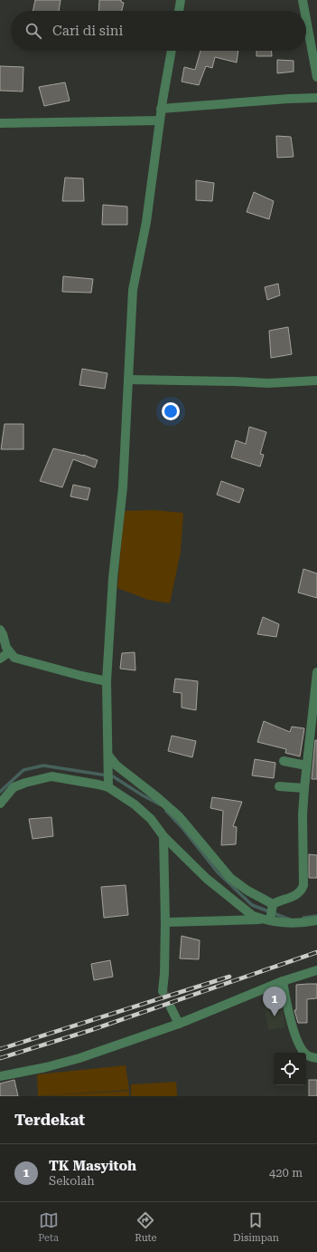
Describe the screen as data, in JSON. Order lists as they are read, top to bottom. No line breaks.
{"page":{"search":"Cari di sini","pins":"1","heading":"Terdekat","list":[{"mark":"1","name":"TK Masyitoh","note":"Sekolah","value":"420 m"}],"nav":["Peta","Rute","Disimpan"]}}
